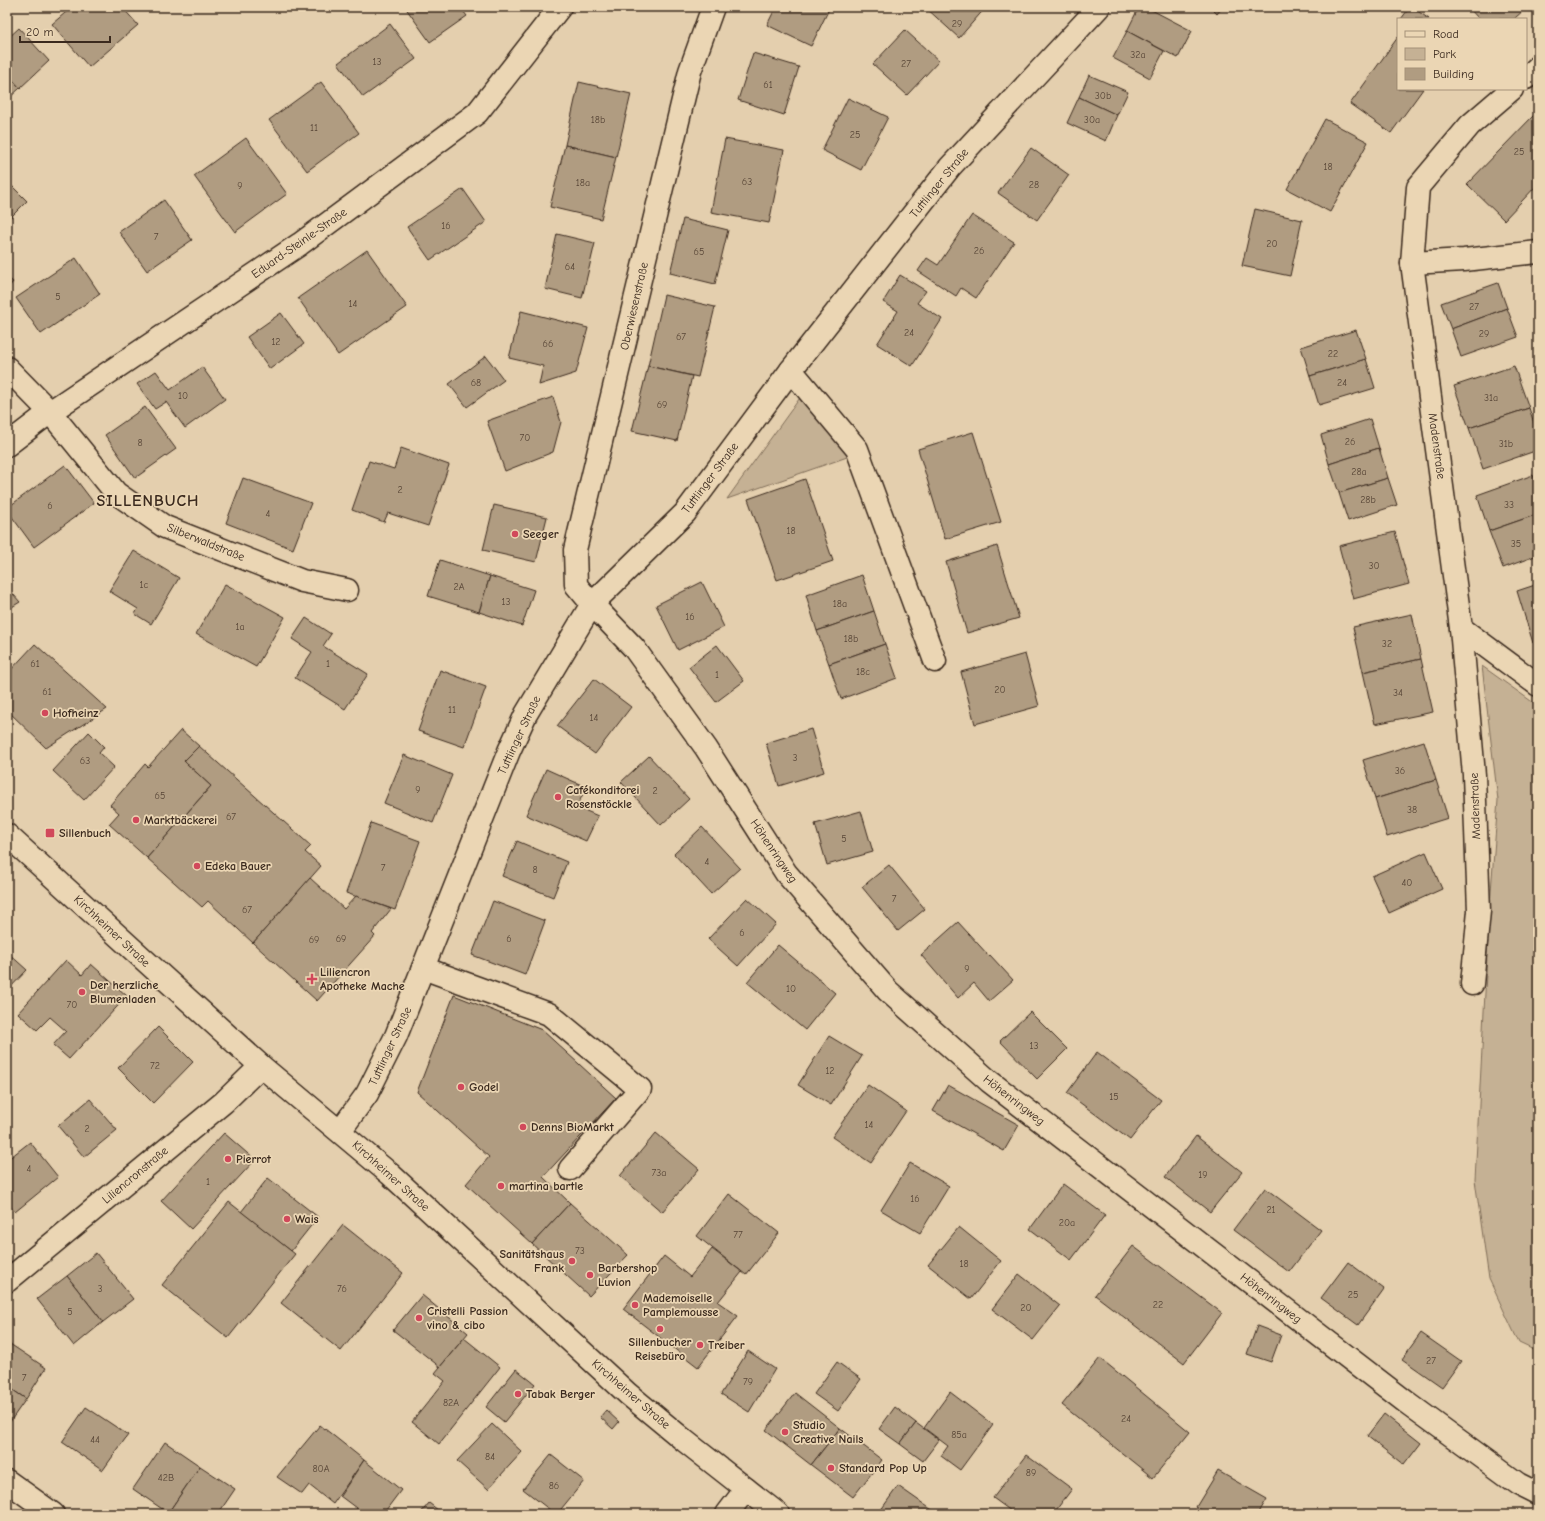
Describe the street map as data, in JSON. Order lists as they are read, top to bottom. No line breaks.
{"streets":{"street":["Tuttlinger Straße","Eduard-Steinle-Straße","Oberwiesenstraße","Madenstraße","Silberwaldstraße","Höhenringweg","Kirchheimer Straße","Liliencronstraße"]},"crossings":[["Tuttlinger Straße","Oberwiesenstraße"],["Tuttlinger Straße","Höhenringweg"],["Tuttlinger Straße","Kirchheimer Straße"],["Eduard-Steinle-Straße","Silberwaldstraße"],["Oberwiesenstraße","Höhenringweg"],["Kirchheimer Straße","Liliencronstraße"]],"districts":["SILLENBUCH"],"places":{"other":["Seeger","Hofheinz","Cafékonditorei Rosenstöckle","Marktbäckerei","Edeka Bauer","Der herzliche Blumenladen","Godel","Denns BioMarkt","Pierrot","martina bartle","Wais","Sanitätshaus Frank","Barbershop Luvion","Mademoiselle Pamplemousse","Cristelli Passion vino & cibo","Sillenbucher Reisebüro","Treiber","Tabak Berger","Studio Creative Nails","Standard Pop Up"],"transit":["Sillenbuch"],"health":["Liliencron Apotheke Mache"]},"house_numbers":["29","32a","13","27","61","30b","18b","30a","11","25","25","18","63","18a","28","9","16","7","20","26","65","64","5","14","27","24","29","67","12","66","22","68","24","10","31a","69","70","26","8","31b","28a","2","28b","33","6","4","18","35","30","1c","2A","13","18a","16","1a","18b","32","61","1","18c","1","20","61","34","11","14","3","63","36","9","2","65","38","67","5","4","7","8","40","7","67","6","69","6","69","9","10","70","13","72","12","15","14","2","4","73a","19","1","16","21","20a","77","73","18","3","76","25","22","20","5","27","7","79","82A","24","85a","44","84","80A","89","42B","86"],"legend":["Road","Park","Building"],"scale_bar":"20 m"}
